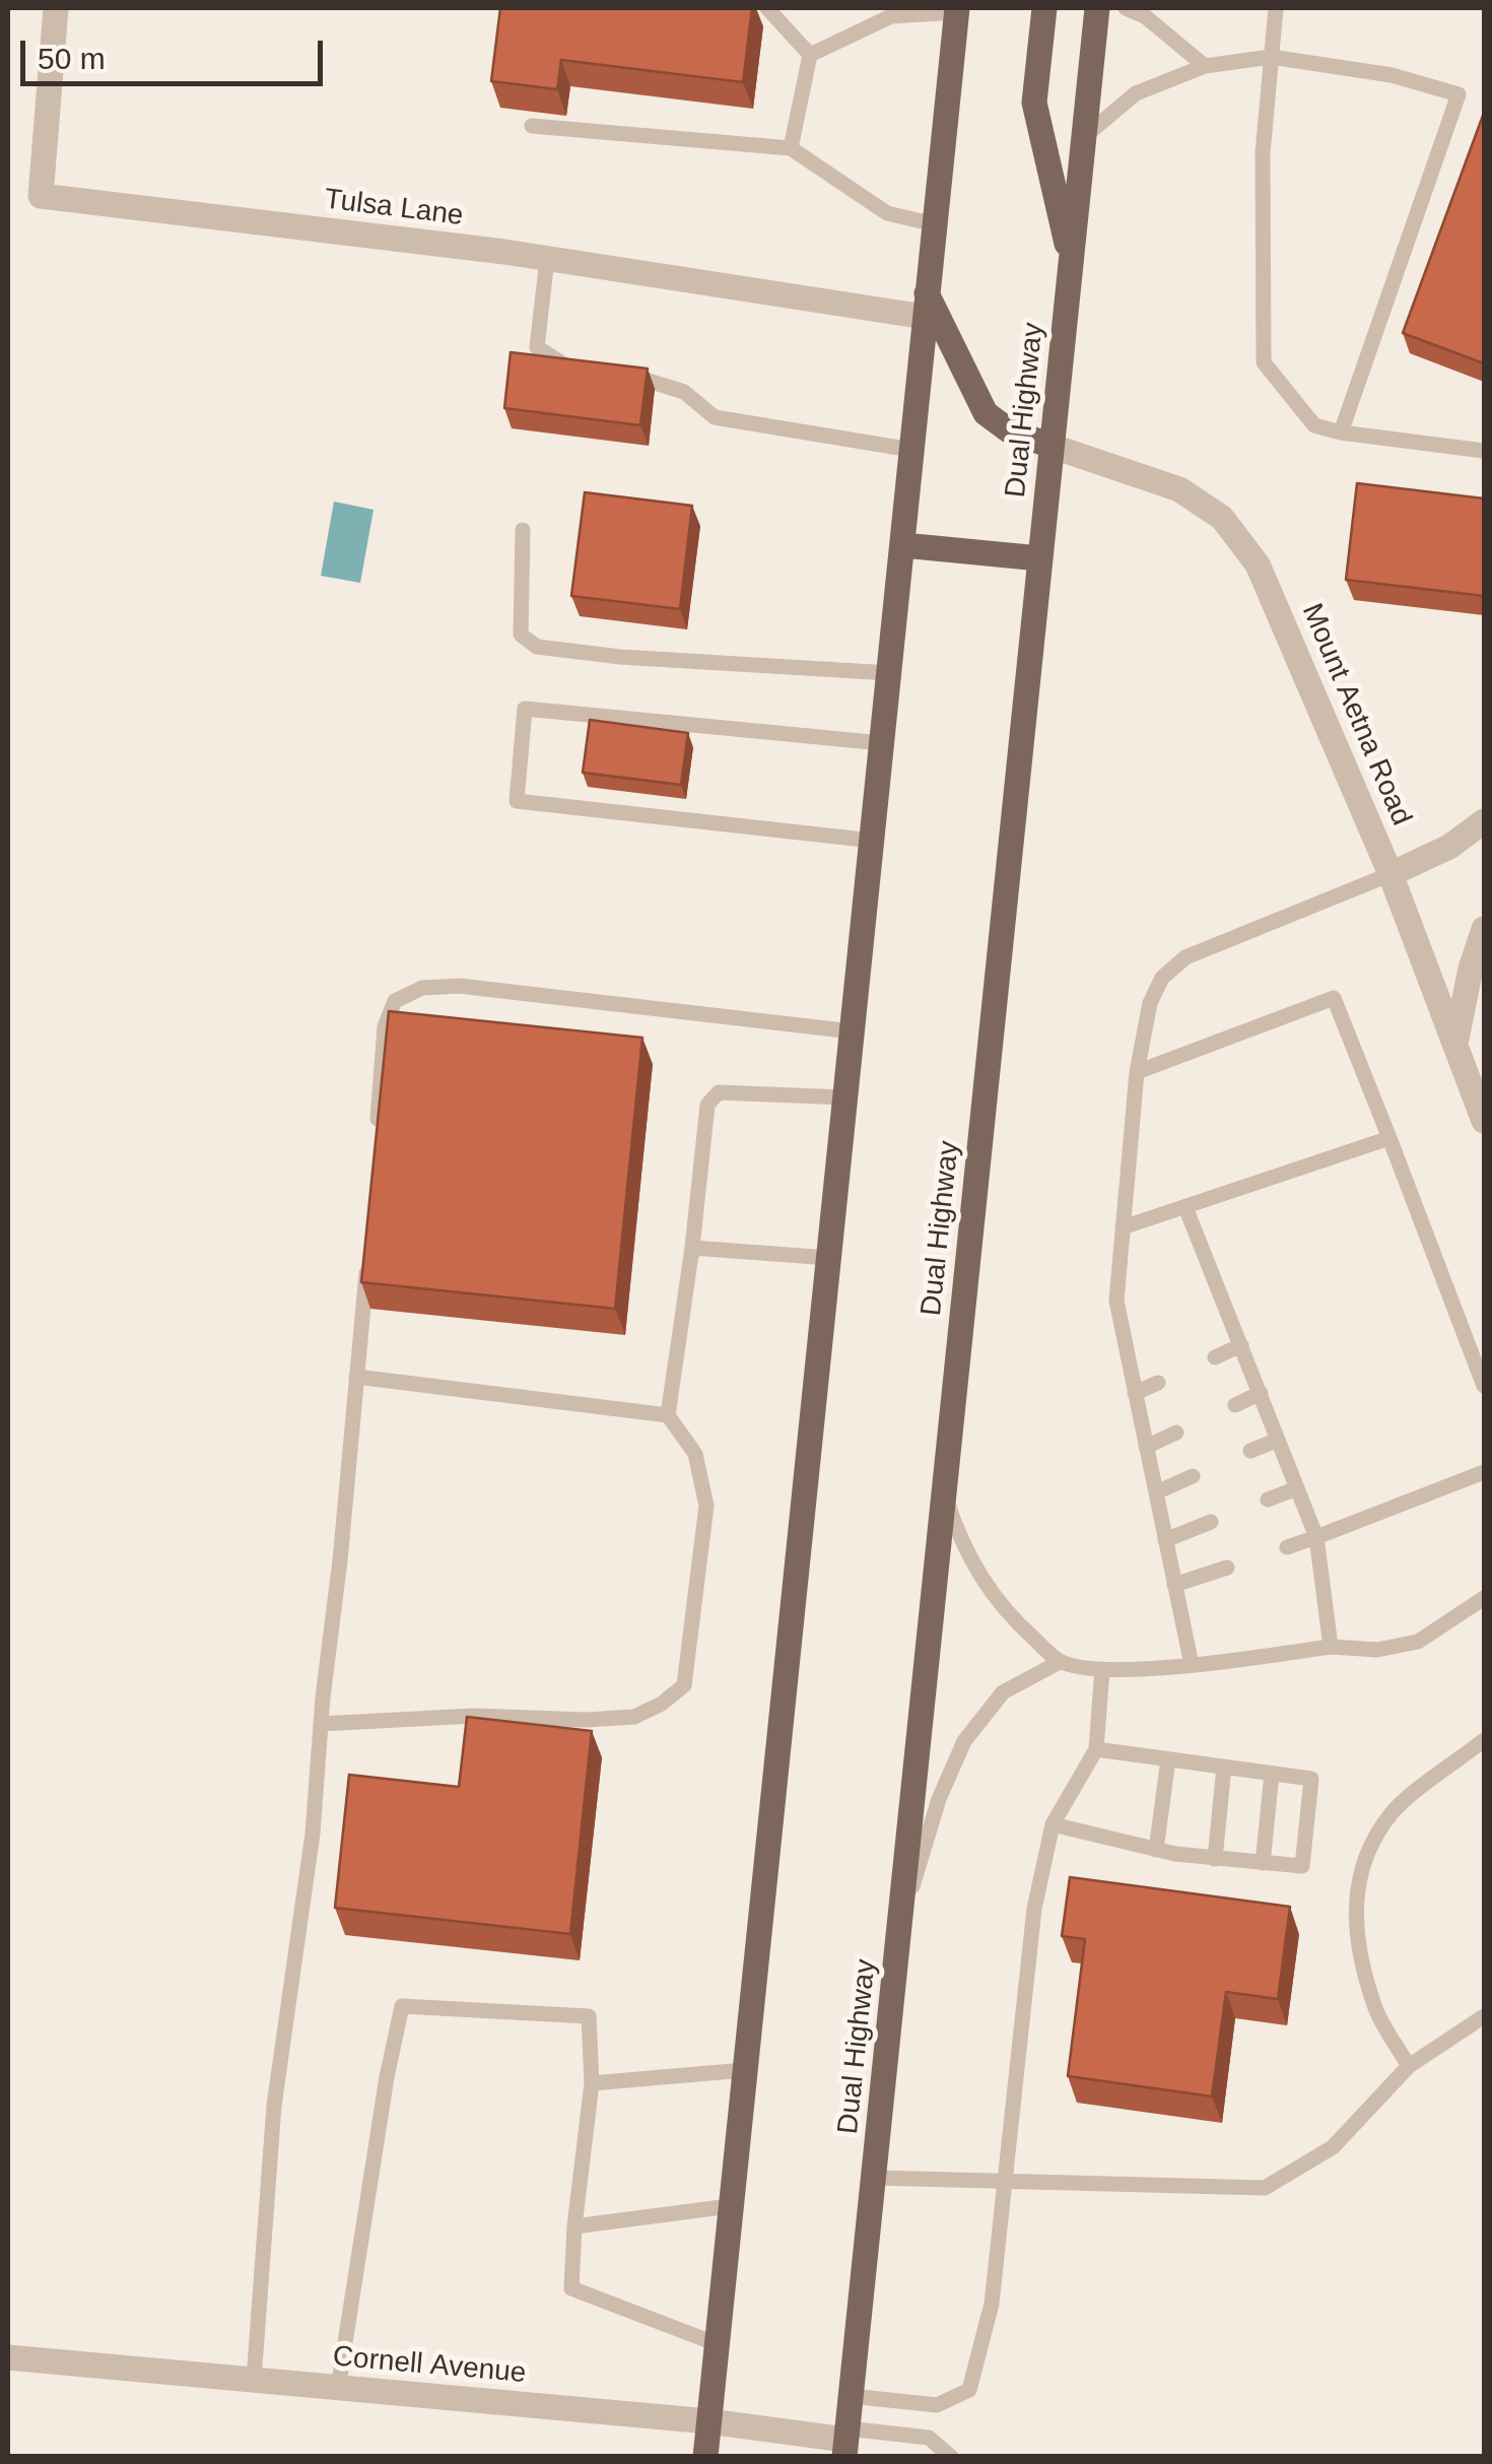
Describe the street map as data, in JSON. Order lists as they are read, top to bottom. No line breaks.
{"streets":{"main road":["Dual Highway"],"street":["Tulsa Lane","Mount Aetna Road","Cornell Avenue"]},"crossings":[["Dual Highway","Mount Aetna Road"],["Dual Highway","Cornell Avenue"]],"scale_bar":"50 m"}
